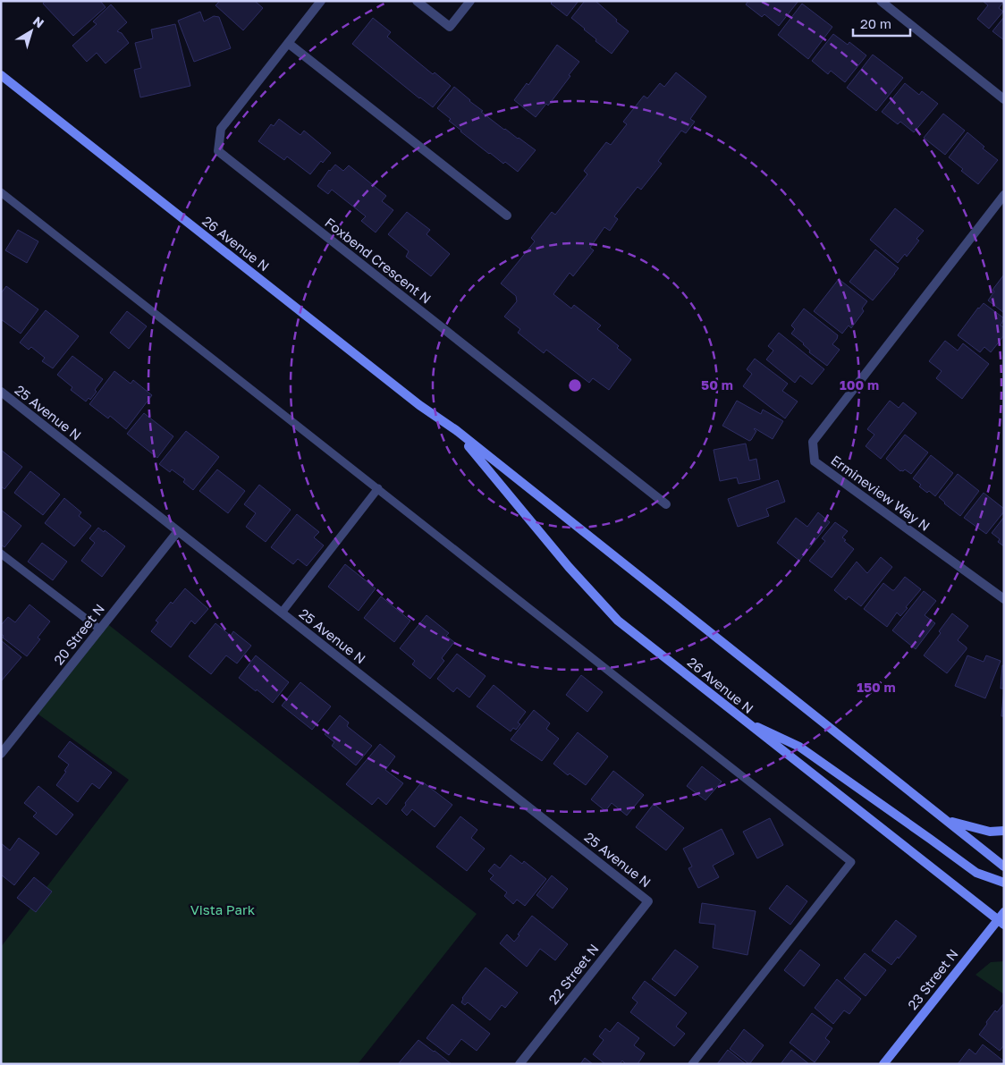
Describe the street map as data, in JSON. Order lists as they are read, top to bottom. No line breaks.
{"streets":{"main road":["26 Avenue N","23 Street N"],"street":["Foxbend Crescent N","25 Avenue N","Ermineview Way N","20 Street N","22 Street N"]},"crossings":[["26 Avenue N","23 Street N"],["25 Avenue N","20 Street N"],["25 Avenue N","22 Street N"]],"parks":["Vista Park"],"scale_bar":"20 m","north":"top right","rings":["50 m","100 m","150 m"]}
